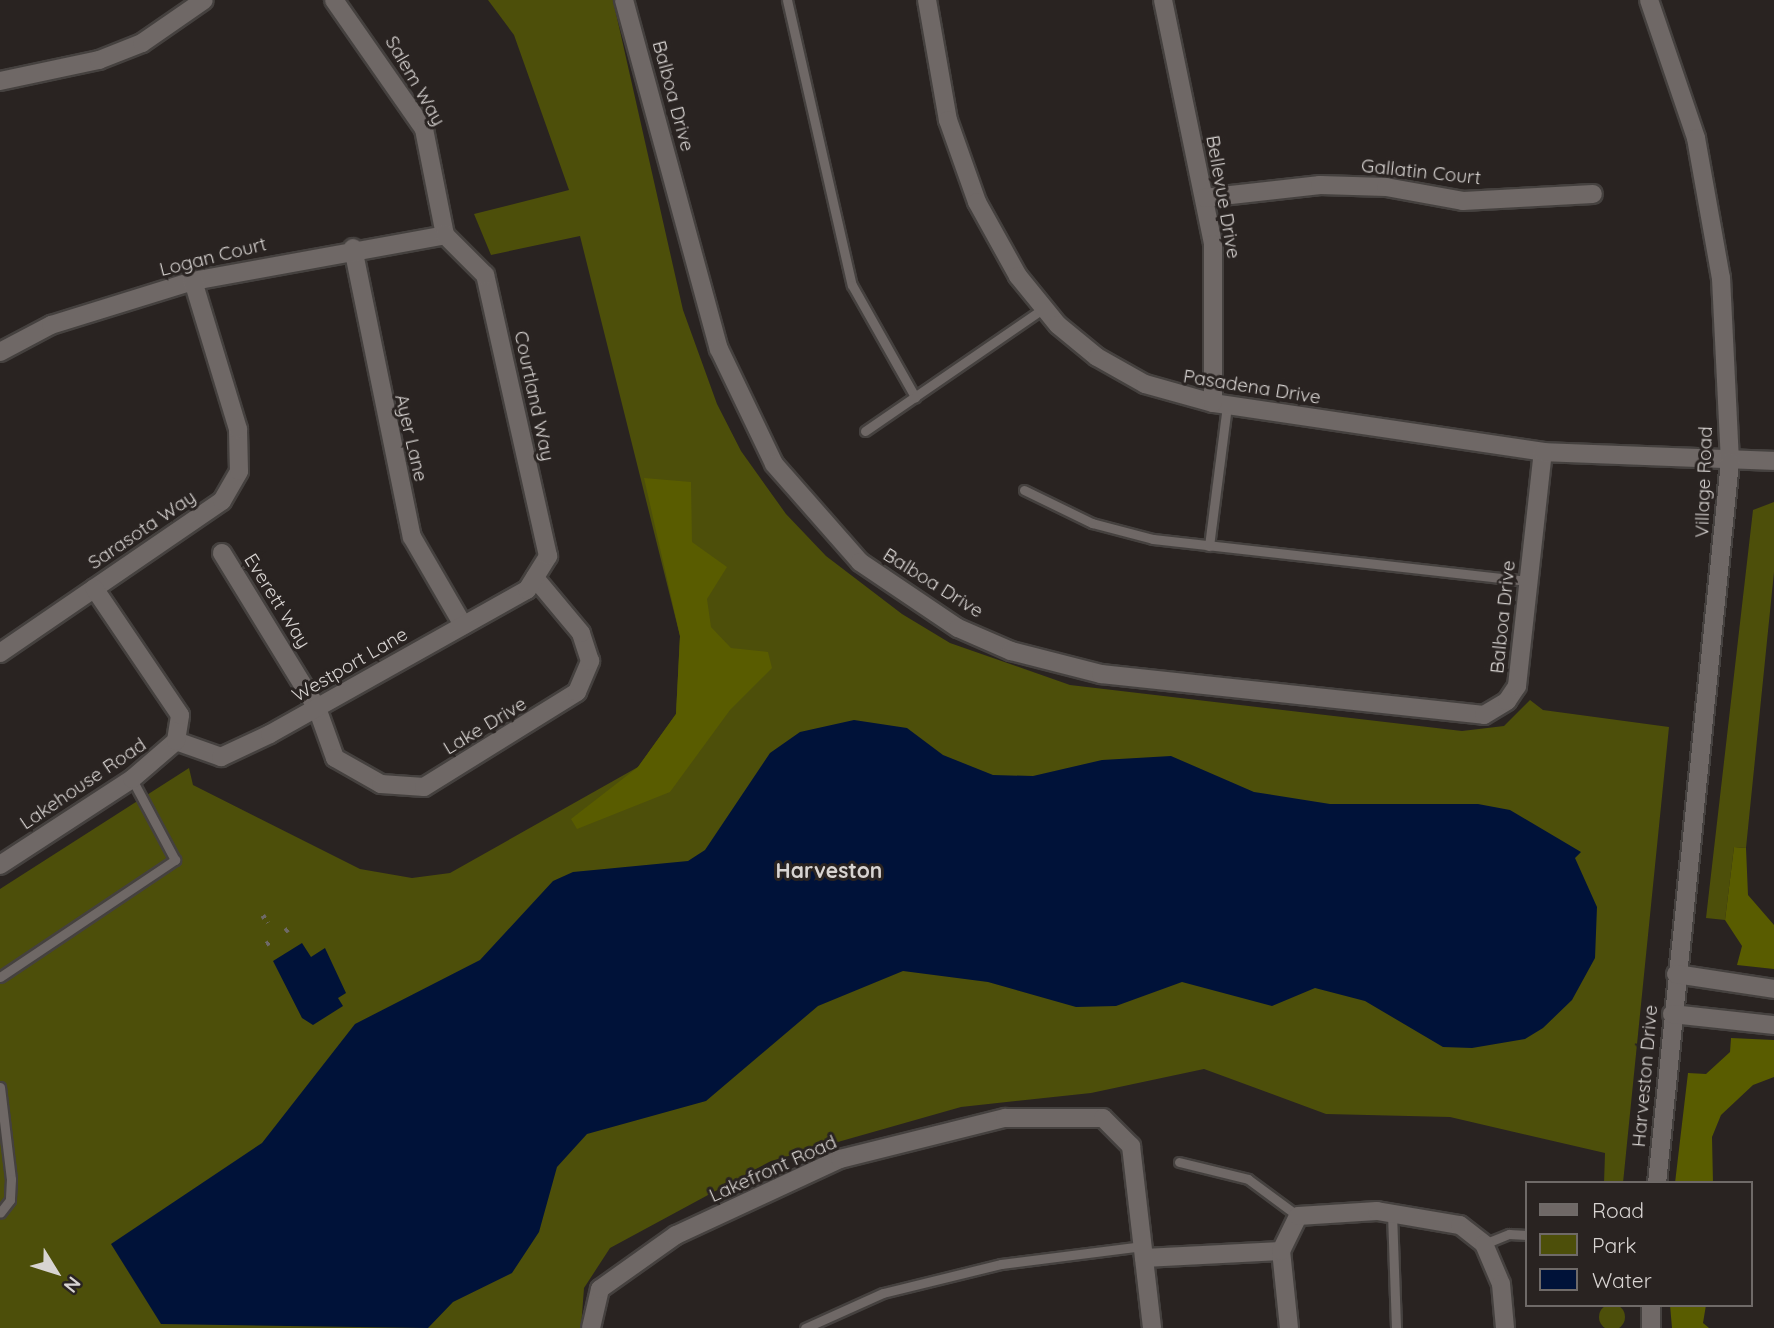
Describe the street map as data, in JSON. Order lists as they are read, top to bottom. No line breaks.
{"streets":{"street":["Salem Way","Balboa Drive","Gallatin Court","Bellevue Drive","Logan Court","Pasadena Drive","Courtland Way","Ayer Lane","Village Road","Sarasota Way","Everett Way","Westport Lane","Lake Drive","Lakehouse Road","Harveston Drive","Lakefront Road"]},"crossings":[["Salem Way","Logan Court"],["Salem Way","Courtland Way"],["Balboa Drive","Pasadena Drive"],["Gallatin Court","Bellevue Drive"],["Bellevue Drive","Pasadena Drive"],["Logan Court","Courtland Way"],["Logan Court","Ayer Lane"],["Logan Court","Sarasota Way"],["Pasadena Drive","Village Road"],["Courtland Way","Westport Lane"],["Courtland Way","Lake Drive"],["Ayer Lane","Westport Lane"],["Village Road","Harveston Drive"],["Sarasota Way","Lakehouse Road"],["Everett Way","Westport Lane"],["Everett Way","Lake Drive"],["Westport Lane","Lake Drive"],["Westport Lane","Lakehouse Road"]],"districts":["Harveston"],"legend":["Road","Park","Water"],"north":"bottom right"}
